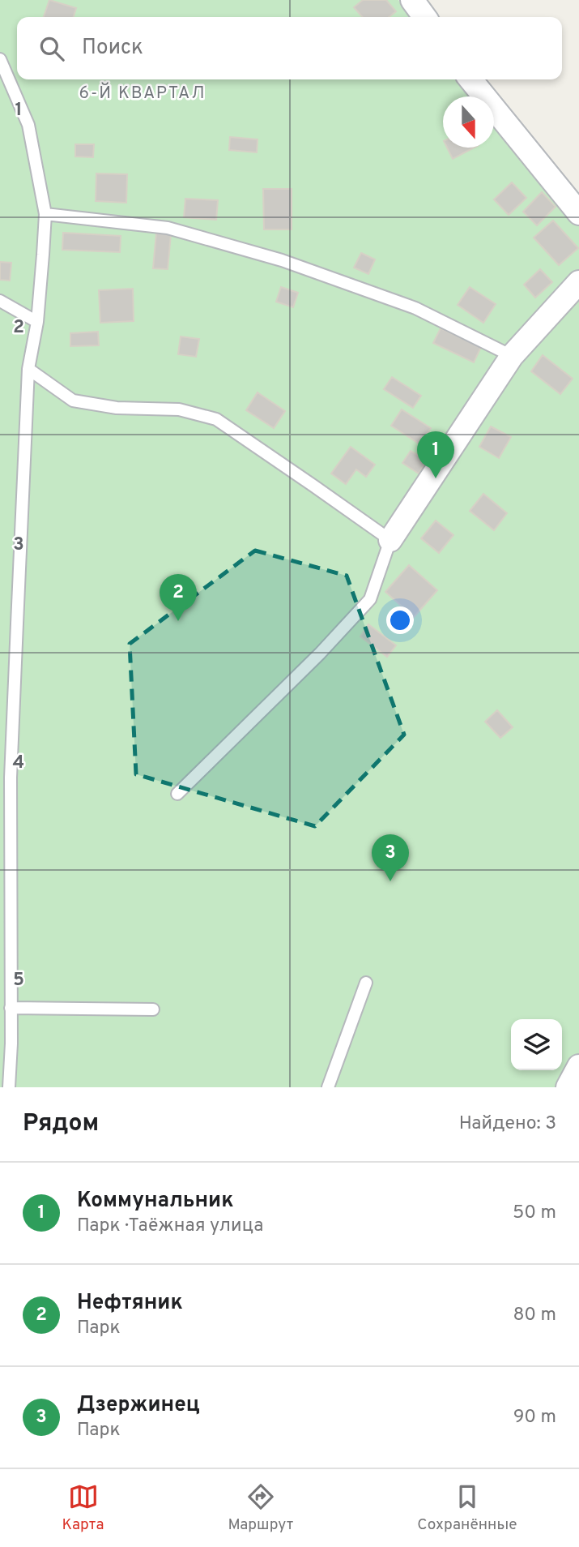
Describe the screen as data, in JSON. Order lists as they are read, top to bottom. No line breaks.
{"districts":["6-Й КВАРТАЛ"],"north":"bottom","page":{"search":"Поиск","pins":["1","2","3"],"heading":["Рядом","Найдено: 3"],"list":[{"mark":"1","name":"Коммунальник","note":"Парк · Таёжная улица","value":"50 m"},{"mark":"2","name":"Нефтяник","note":"Парк","value":"80 m"},{"mark":"3","name":"Дзержинец","note":"Парк","value":"90 m"}],"nav":["Карта","Маршрут","Сохранённые"]},"grid":{"rows":["1","2","3","4","5"]}}
